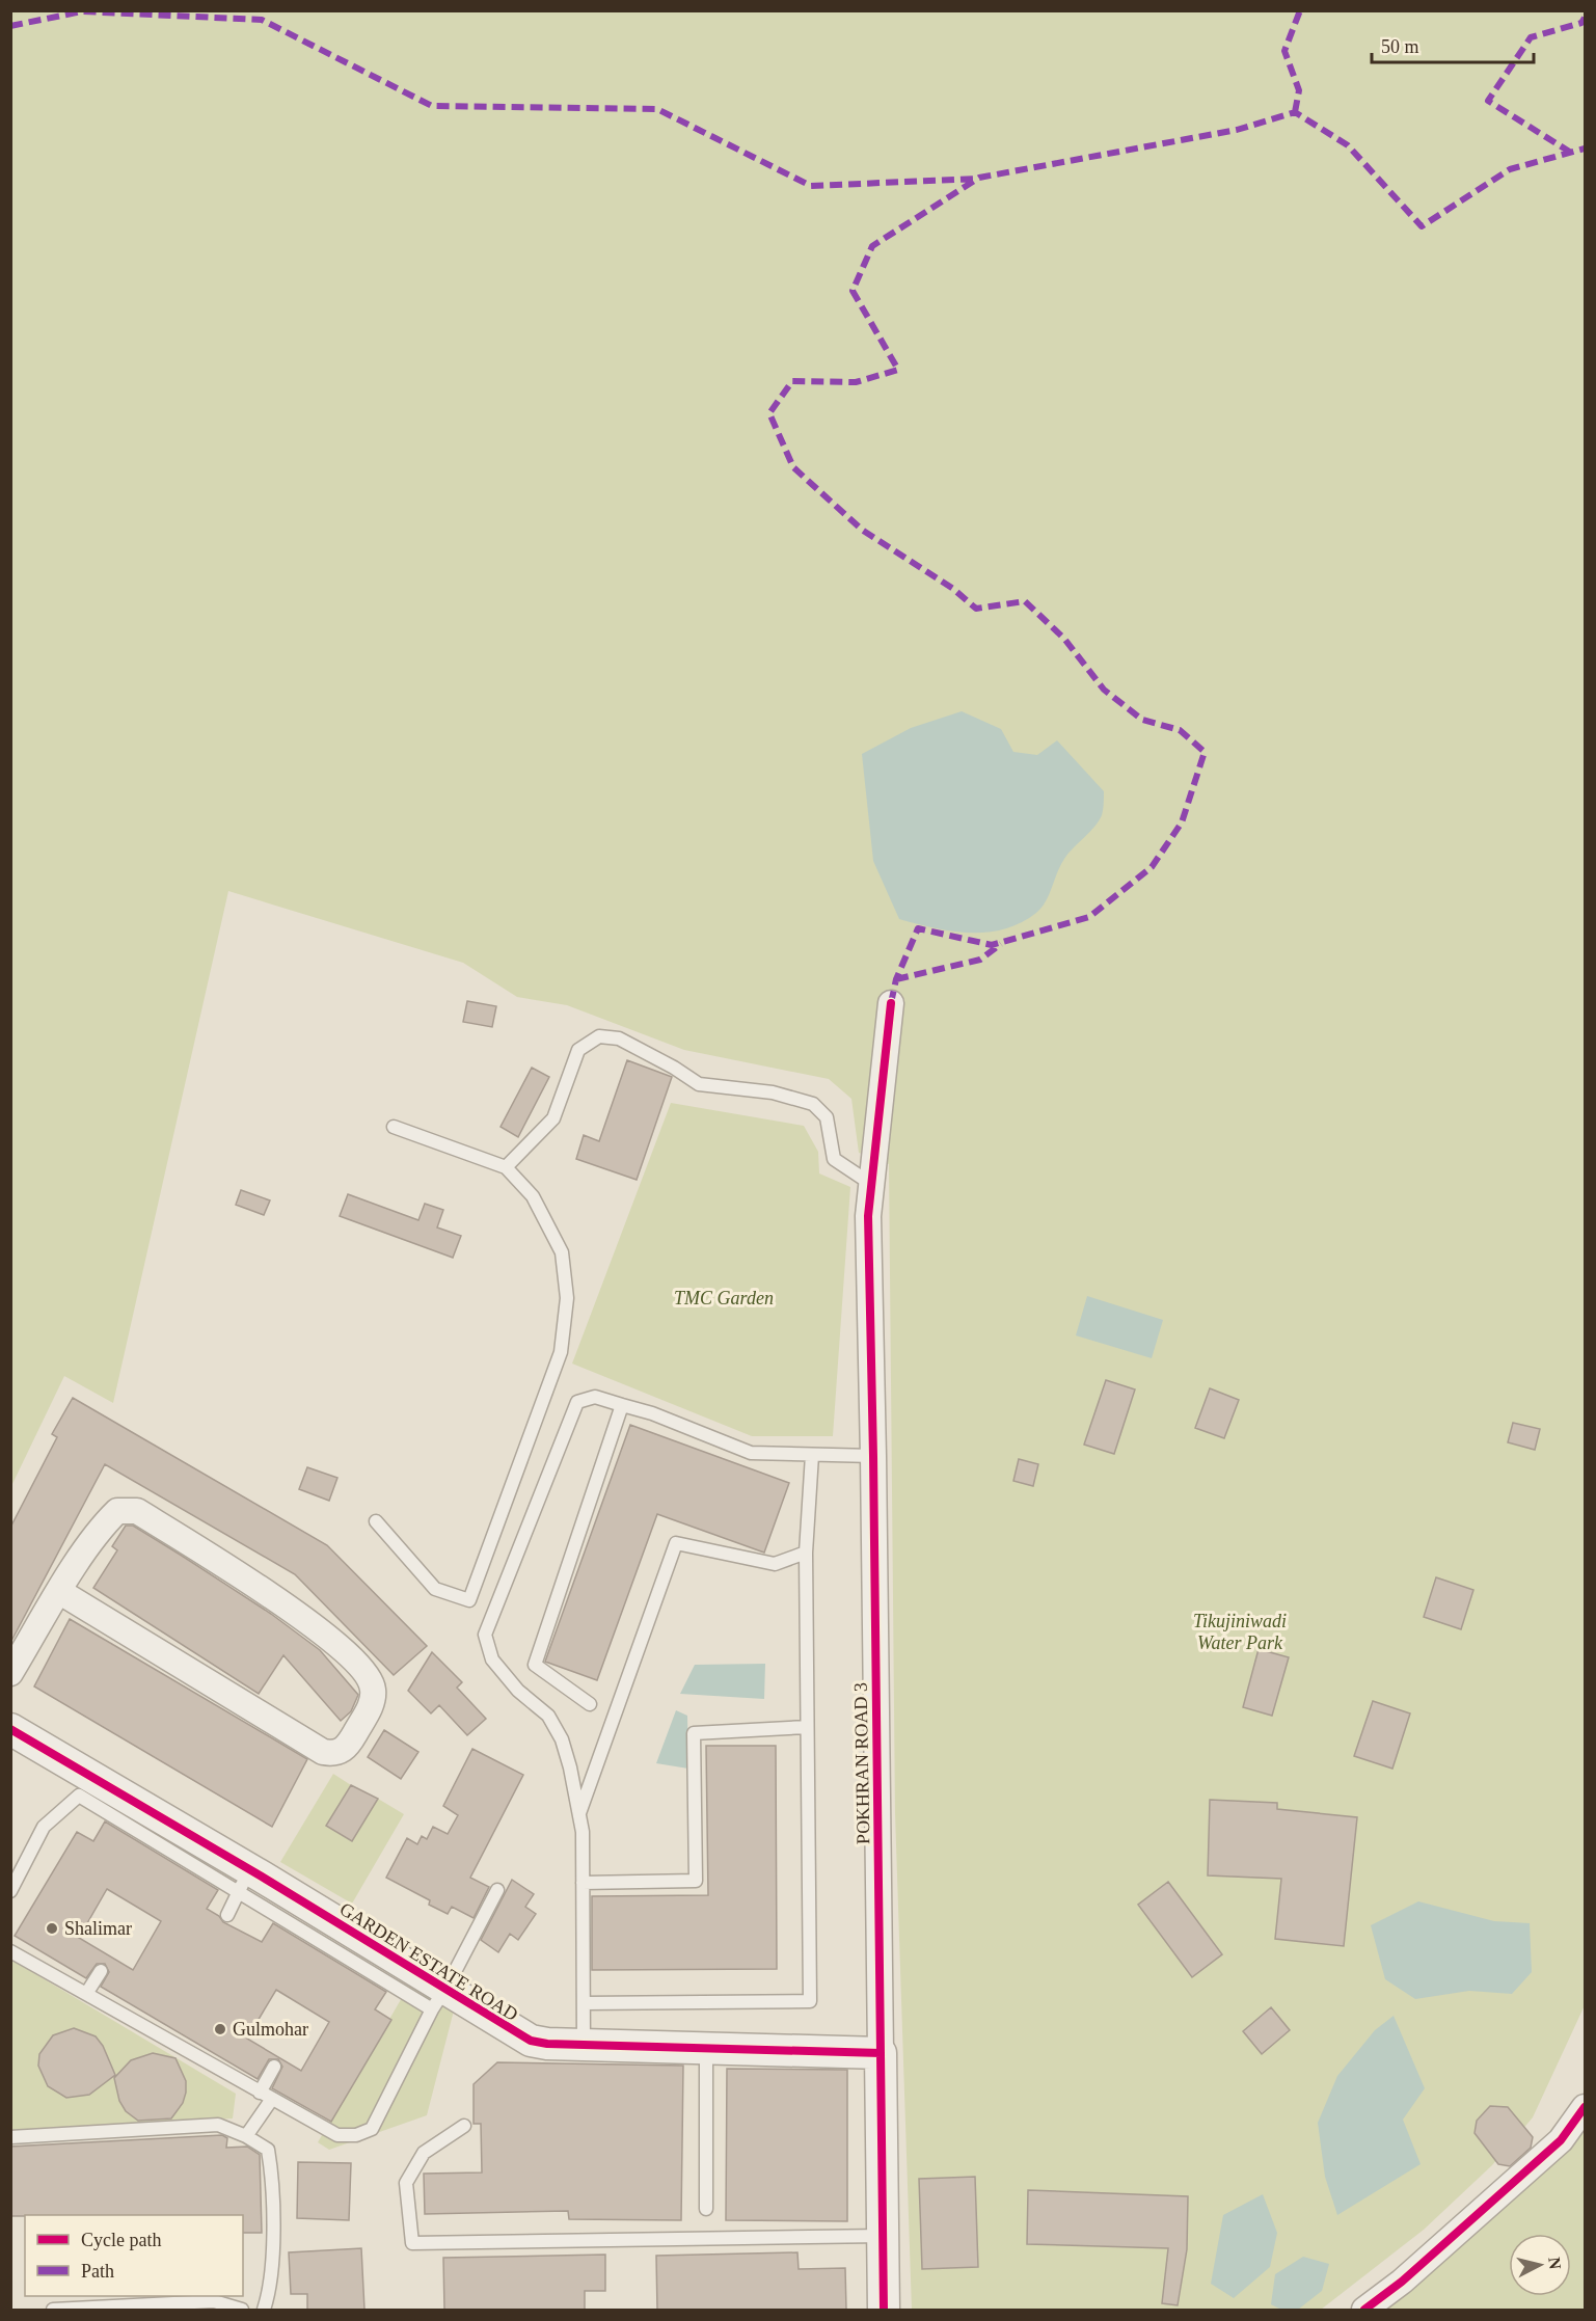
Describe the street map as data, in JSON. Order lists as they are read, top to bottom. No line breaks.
{"streets":{"street":["POKHRAN ROAD 3","GARDEN ESTATE ROAD"]},"crossings":[["POKHRAN ROAD 3","GARDEN ESTATE ROAD"]],"parks":["TMC Garden","Tikujiniwadi Water Park"],"places":["Shalimar","Gulmohar"],"legend":["Cycle path","Path"],"scale_bar":"50 m","north":"right"}
